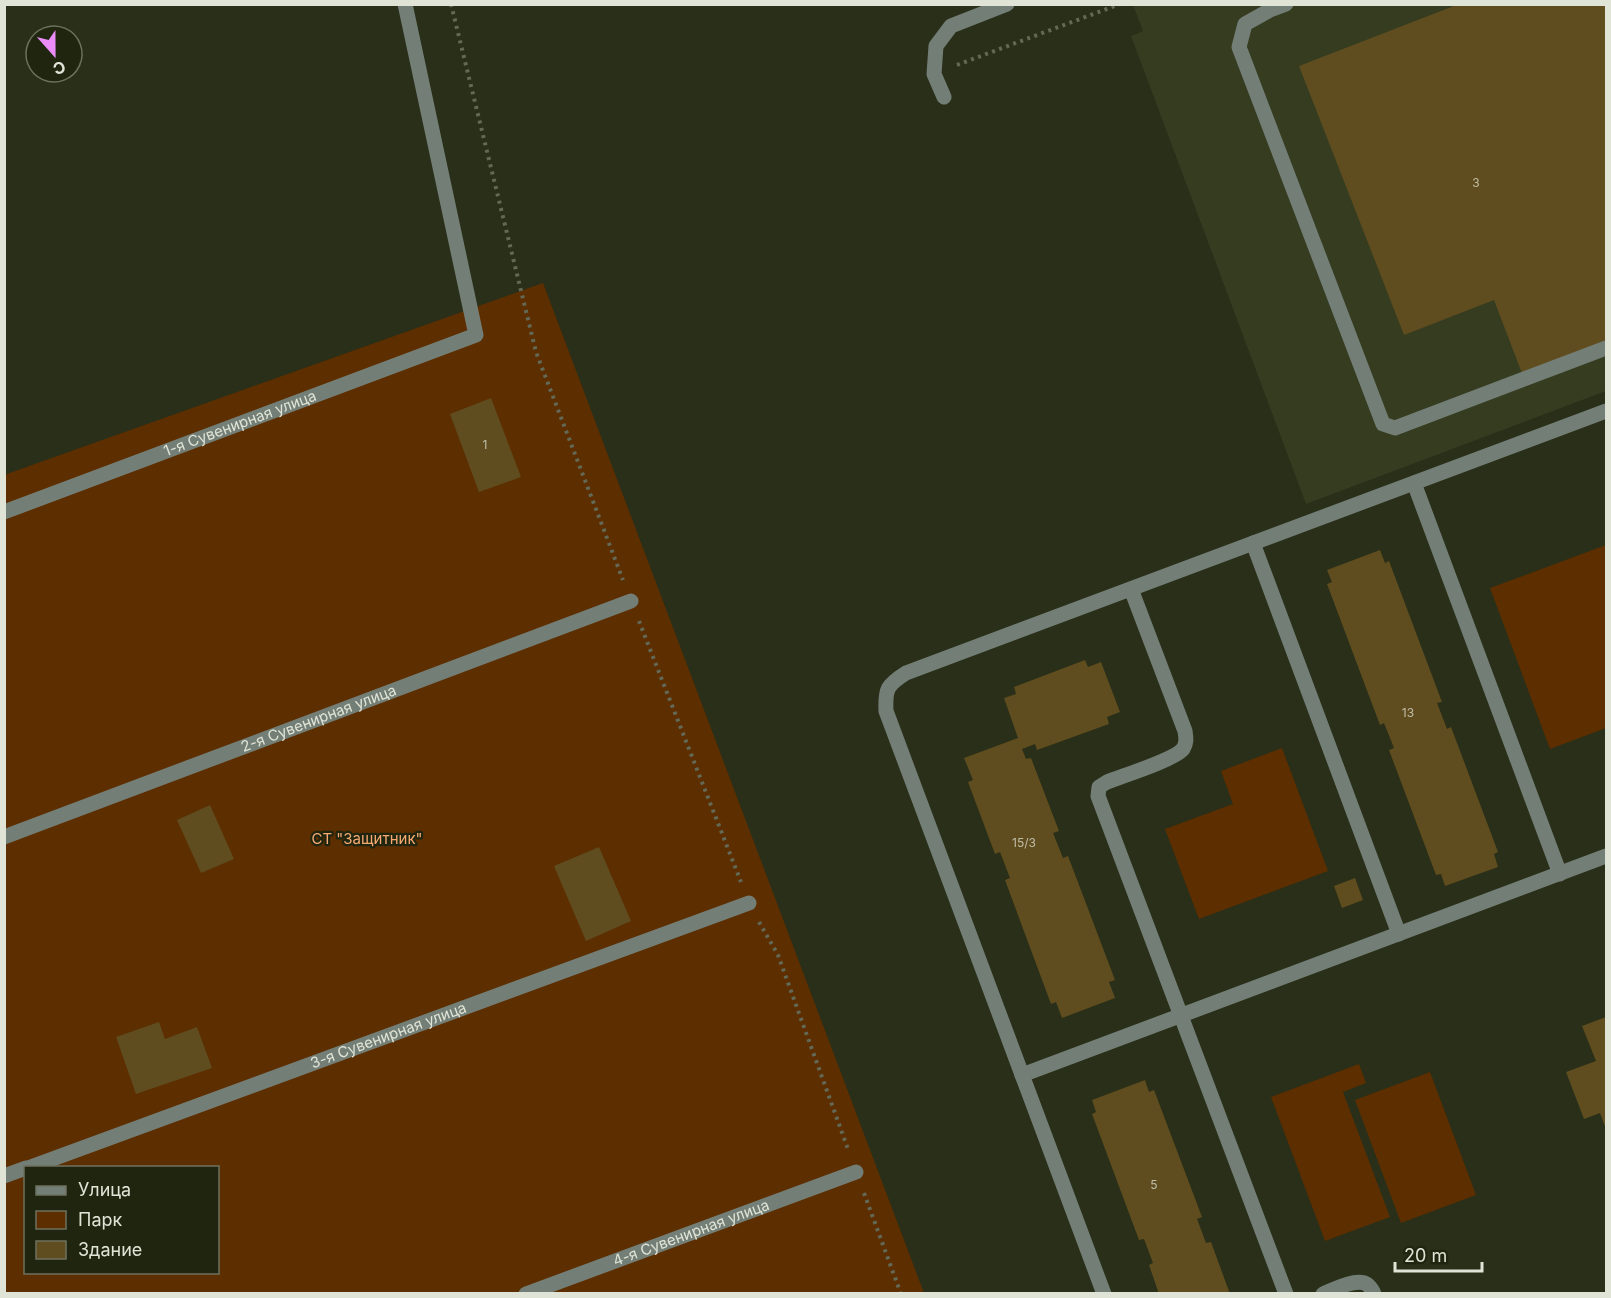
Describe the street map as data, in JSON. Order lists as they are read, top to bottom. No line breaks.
{"streets":{"lane":["1-я Сувенирная улица","2-я Сувенирная улица","3-я Сувенирная улица","4-я Сувенирная улица"]},"parks":["СТ \"Защитник\""],"house_numbers":["3","1","13","15/3","5"],"legend":["Улица","Парк","Здание"],"scale_bar":"20 m","north":"bottom"}
